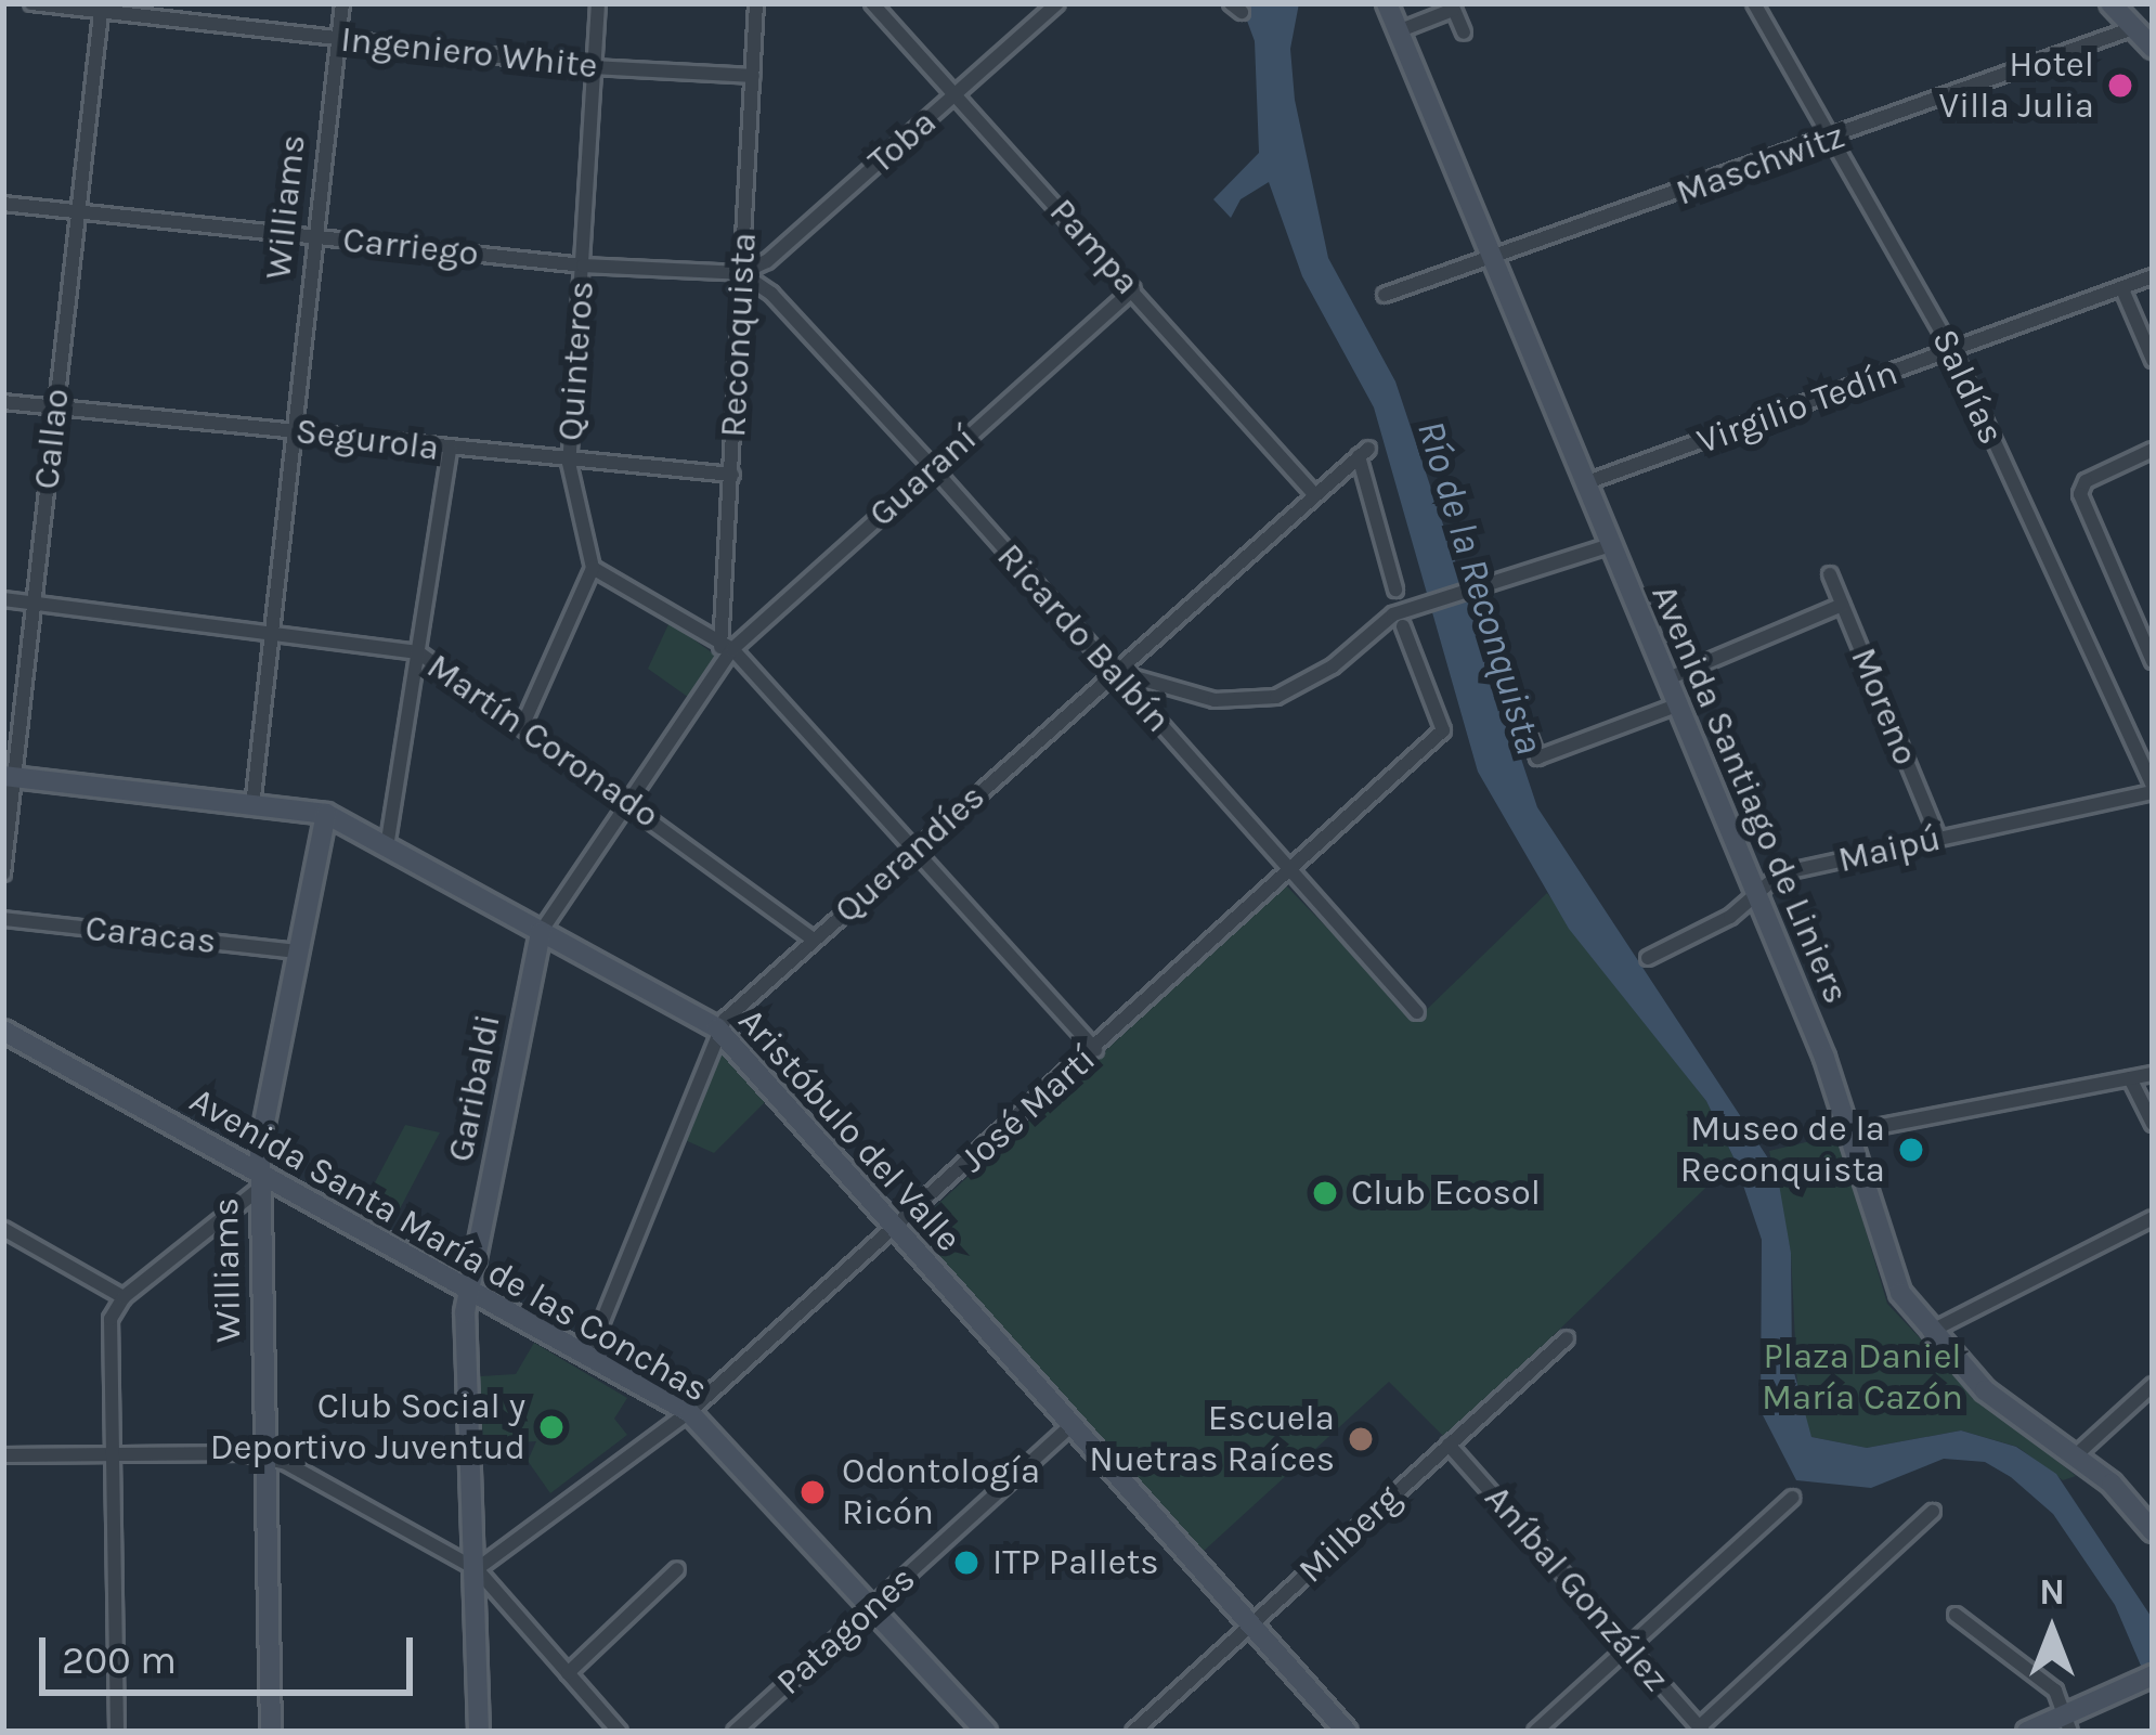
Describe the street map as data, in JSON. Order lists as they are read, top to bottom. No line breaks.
{"streets":{"street":["Ingeniero White","Toba","Maschwitz","Williams","Carriego","Pampa","Reconquista","Quinteros","Saldías","Virgilio Tedín","Callao","Segurola","Guaraní","Ricardo Balbín","Moreno","Martín Coronado","Avenida Santiago de Liniers","Maipú","Querandíes","Caracas","Garibaldi","José Martí","Aristóbulo del Valle","Avenida Santa María de las Conchas","Milberg","Aníbal González","Patagones"]},"crossings":[["Ingeniero White","Williams"],["Ingeniero White","Reconquista"],["Ingeniero White","Quinteros"],["Ingeniero White","Callao"],["Toba","Carriego"],["Toba","Pampa"],["Toba","Reconquista"],["Toba","Ricardo Balbín"],["Maschwitz","Saldías"],["Maschwitz","Avenida Santiago de Liniers"],["Williams","Carriego"],["Williams","Segurola"],["Williams","Martín Coronado"],["Williams","Caracas"],["Williams","Aristóbulo del Valle"],["Williams","Avenida Santa María de las Conchas"],["Carriego","Reconquista"],["Carriego","Quinteros"],["Carriego","Callao"],["Carriego","Ricardo Balbín"],["Pampa","Guaraní"],["Pampa","Querandíes"],["Reconquista","Segurola"],["Reconquista","Guaraní"],["Reconquista","Ricardo Balbín"],["Quinteros","Segurola"],["Saldías","Virgilio Tedín"],["Saldías","Maipú"],["Virgilio Tedín","Avenida Santiago de Liniers"],["Callao","Segurola"],["Callao","Martín Coronado"],["Callao","Aristóbulo del Valle"],["Guaraní","Ricardo Balbín"],["Guaraní","Garibaldi"],["Ricardo Balbín","Querandíes"],["Ricardo Balbín","José Martí"],["Moreno","Maipú"],["Martín Coronado","Querandíes"],["Martín Coronado","Garibaldi"],["Avenida Santiago de Liniers","Maipú"],["Querandíes","Aristóbulo del Valle"],["Querandíes","Avenida Santa María de las Conchas"],["Garibaldi","José Martí"],["Garibaldi","Aristóbulo del Valle"],["Garibaldi","Avenida Santa María de las Conchas"],["José Martí","Aristóbulo del Valle"],["José Martí","Avenida Santa María de las Conchas"],["Aristóbulo del Valle","Milberg"],["Aristóbulo del Valle","Patagones"],["Avenida Santa María de las Conchas","Patagones"],["Milberg","Aníbal González"]],"water":["Río de la Reconquista"],"parks":["Plaza Daniel María Cazón"],"places":["Hotel Villa Julia","Museo de la Reconquista","Club Ecosol","Club Social y Deportivo Juventud","Escuela Nuetras Raíces","Odontología Ricón","ITP Pallets"],"scale_bar":"200 m","north":"top"}
